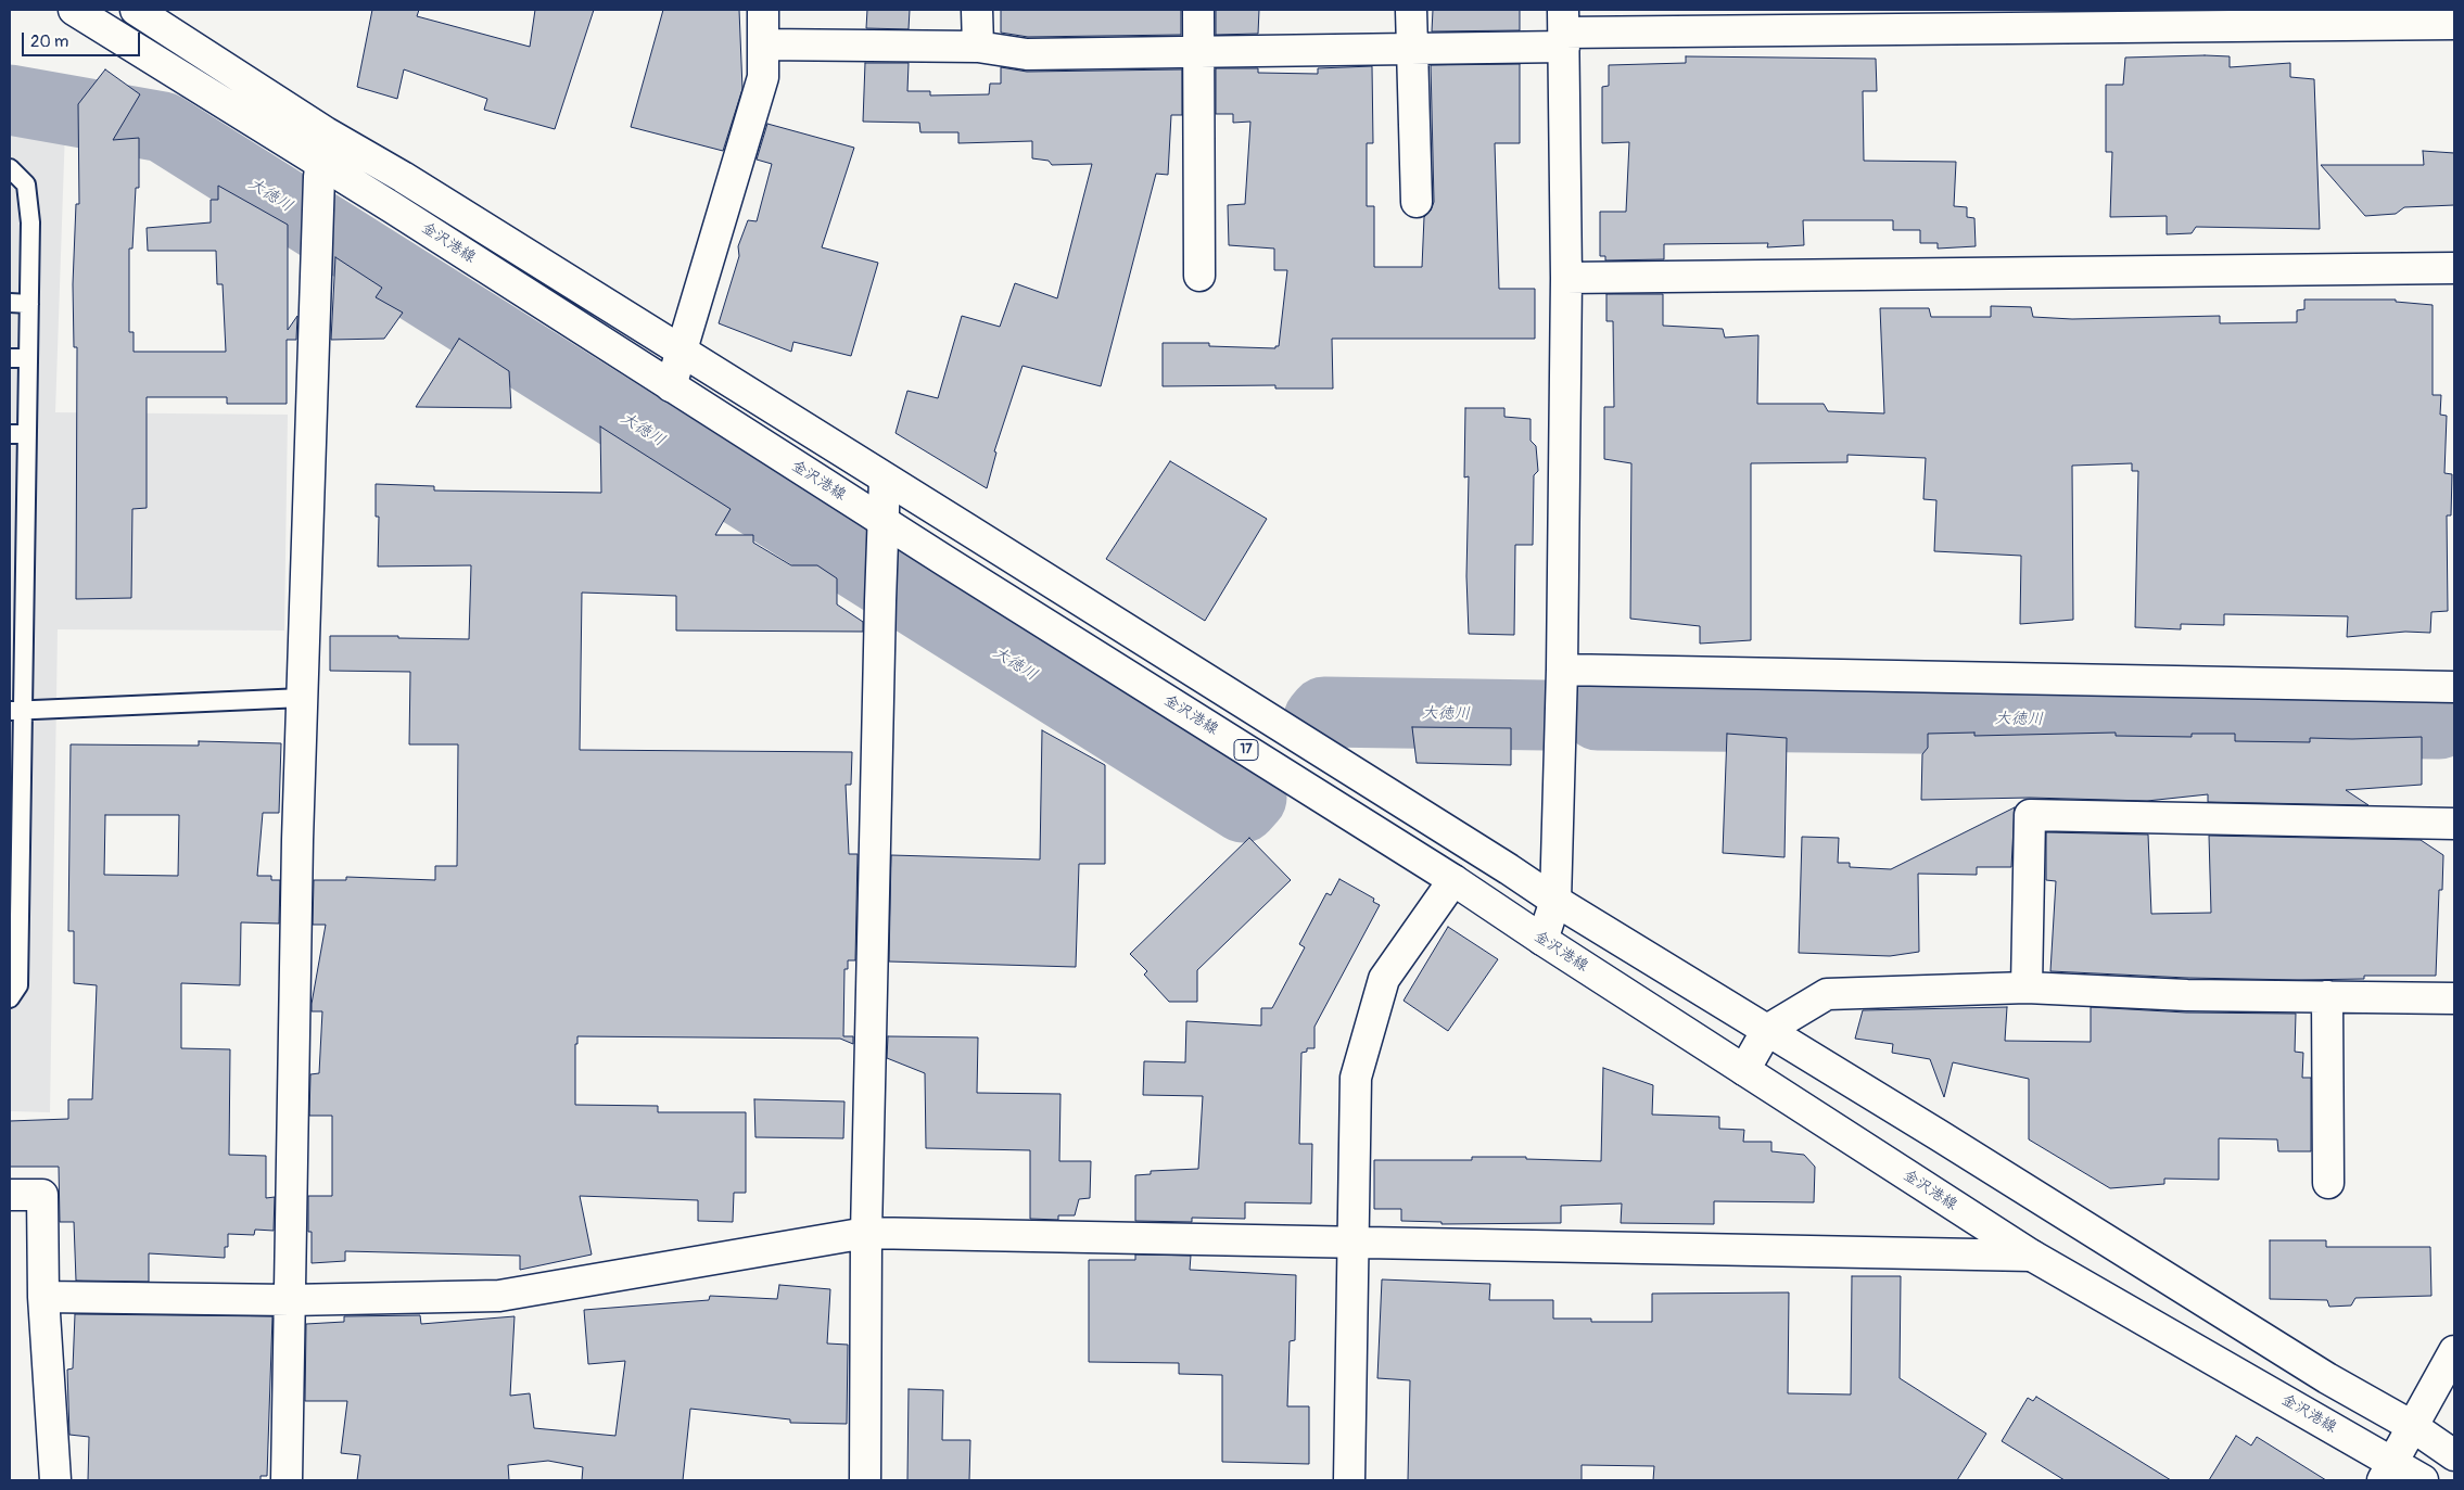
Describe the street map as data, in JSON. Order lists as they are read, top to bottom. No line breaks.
{"streets":{"street":["金沢港線","17"]},"water":["大徳川"],"scale_bar":"20 m"}
